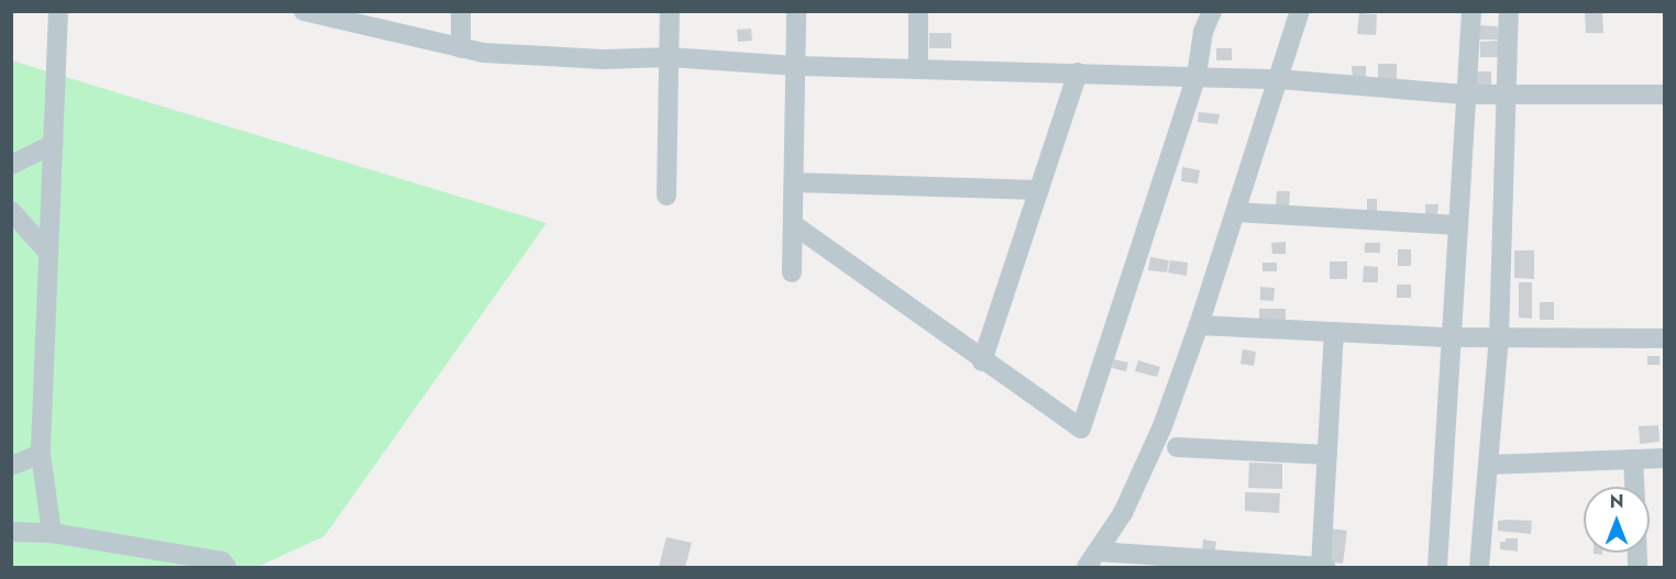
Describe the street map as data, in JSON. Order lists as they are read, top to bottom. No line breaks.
{"north":"top"}
